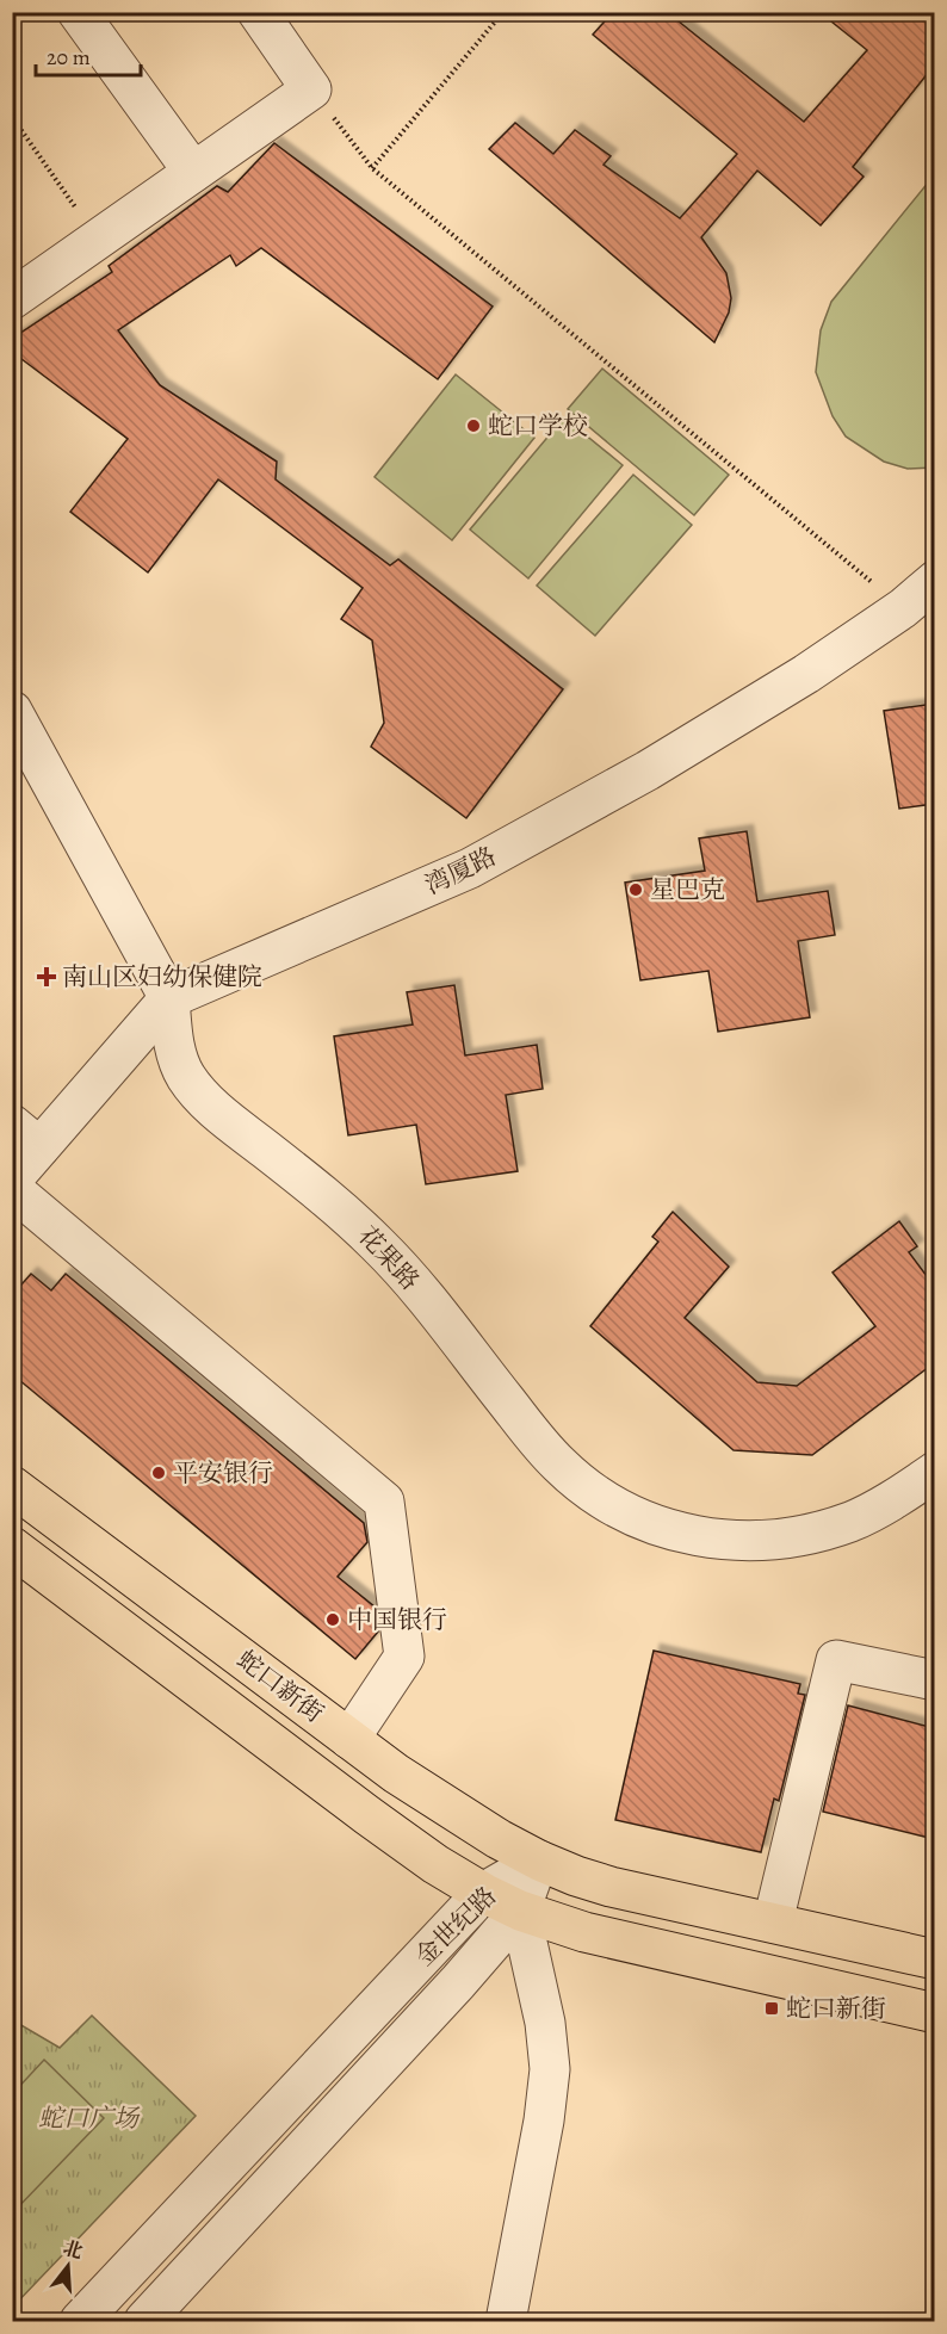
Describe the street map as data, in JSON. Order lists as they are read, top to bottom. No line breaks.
{"streets":{"main road":["蛇口新街"],"street":["湾厦路","花果路","金世纪路"]},"crossings":[["湾厦路","花果路"],["蛇口新街","金世纪路"]],"parks":["蛇口广场"],"places":{"other":["蛇口学校","星巴克","平安银行","中国银行"],"health":["南山区妇幼保健院"],"transit":["蛇口新街"]},"scale_bar":"20 m","north":"top"}
